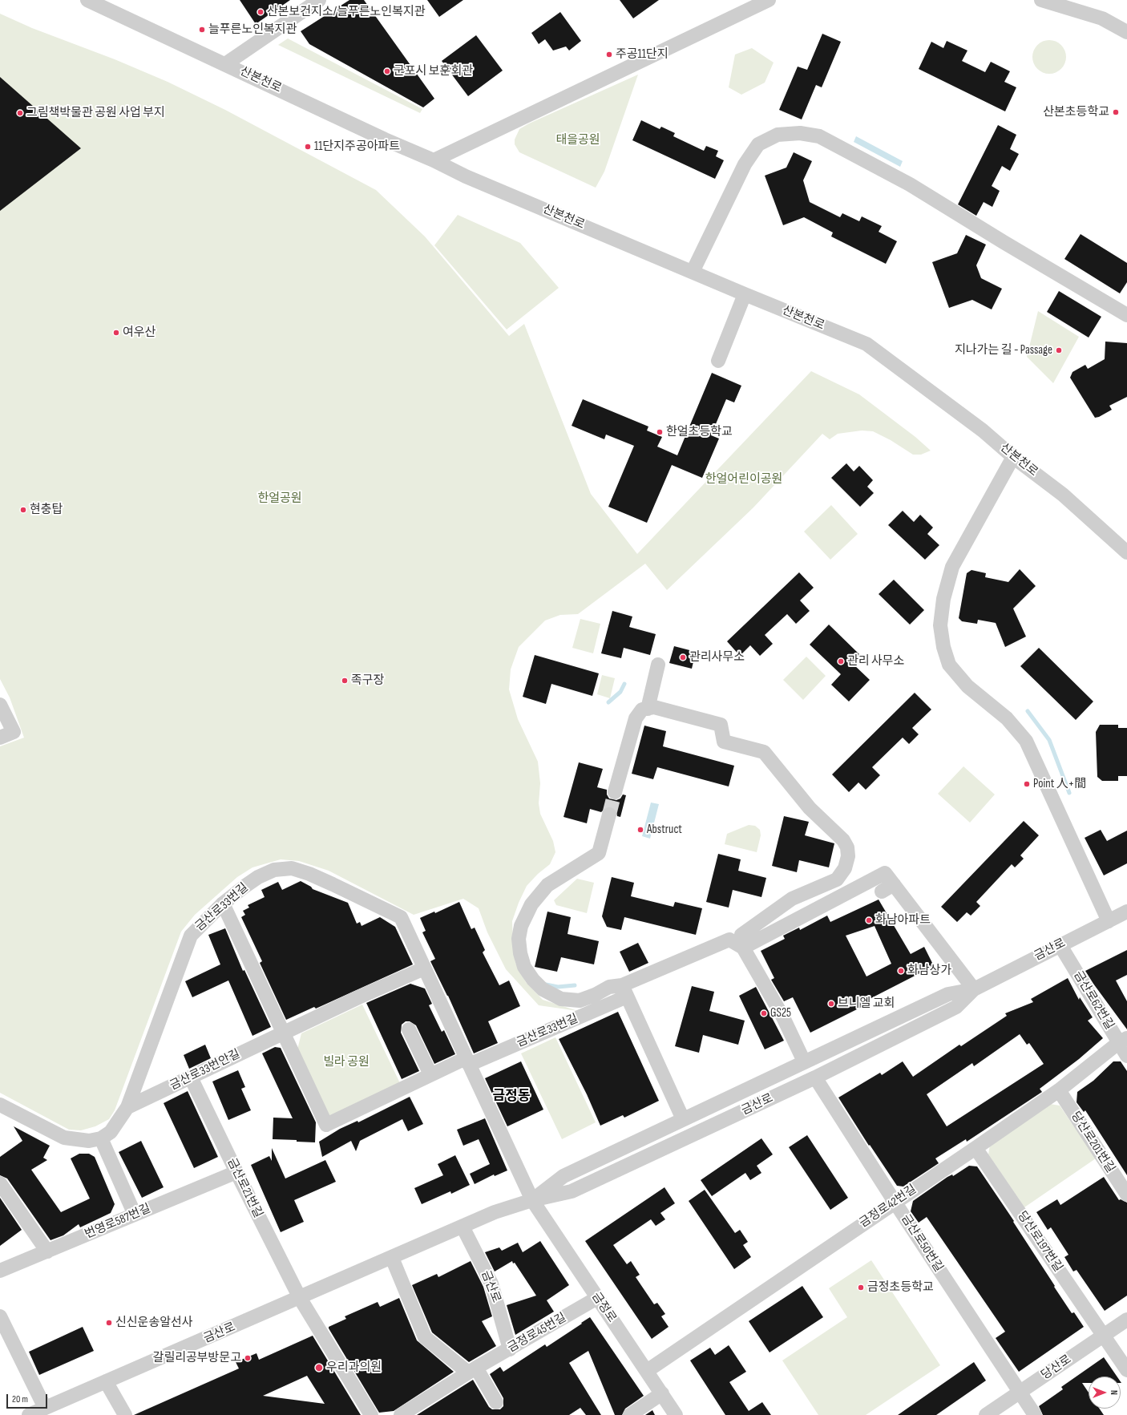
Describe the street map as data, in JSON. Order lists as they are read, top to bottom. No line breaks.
{"streets":{"street":["산본천로","금산로33번길","금산로","금산로62번길","금산로33번안길","당산로201번길","금산로21번길","금정로42번길","번영로587번길","당산로197번길","금산로50번길","금정로","금정로45번길","당산로"]},"crossings":[["금산로33번길","금산로"],["금산로33번길","금산로33번안길"],["금산로33번길","금정로"],["금산로","금산로62번길"],["금산로","금산로21번길"],["금산로","금산로50번길"],["금산로","금정로"],["금산로","금정로45번길"],["금산로62번길","금정로42번길"],["금산로33번안길","금산로21번길"],["당산로201번길","금정로42번길"],["금산로21번길","번영로587번길"],["금정로42번길","당산로197번길"],["금정로42번길","금산로50번길"],["금정로42번길","금정로"],["당산로197번길","당산로"],["금산로50번길","당산로"],["금정로","금정로45번길"]],"districts":["금정동"],"parks":["태을공원","한얼어린이공원","한얼공원","빌라 공원"],"places":["산본보건지소/늘푸른노인복지관","늘푸른노인복지관","주공11단지","군포시 보훈회관","산본초등학교","그림책박물관 공원 사업 부지","11단지주공아파트","여우산","지나가는 길 - Passage","한얼초등학교","현충탑","관리사무소","관리 사무소","족구장","Point 人+間","Abstruct","화남아파트","화남상가","브니엘 교회","GS25","금정초등학교","신신운송알선사","갈릴리공부방문고","우리과의원"],"scale_bar":"20 m","north":"right"}
